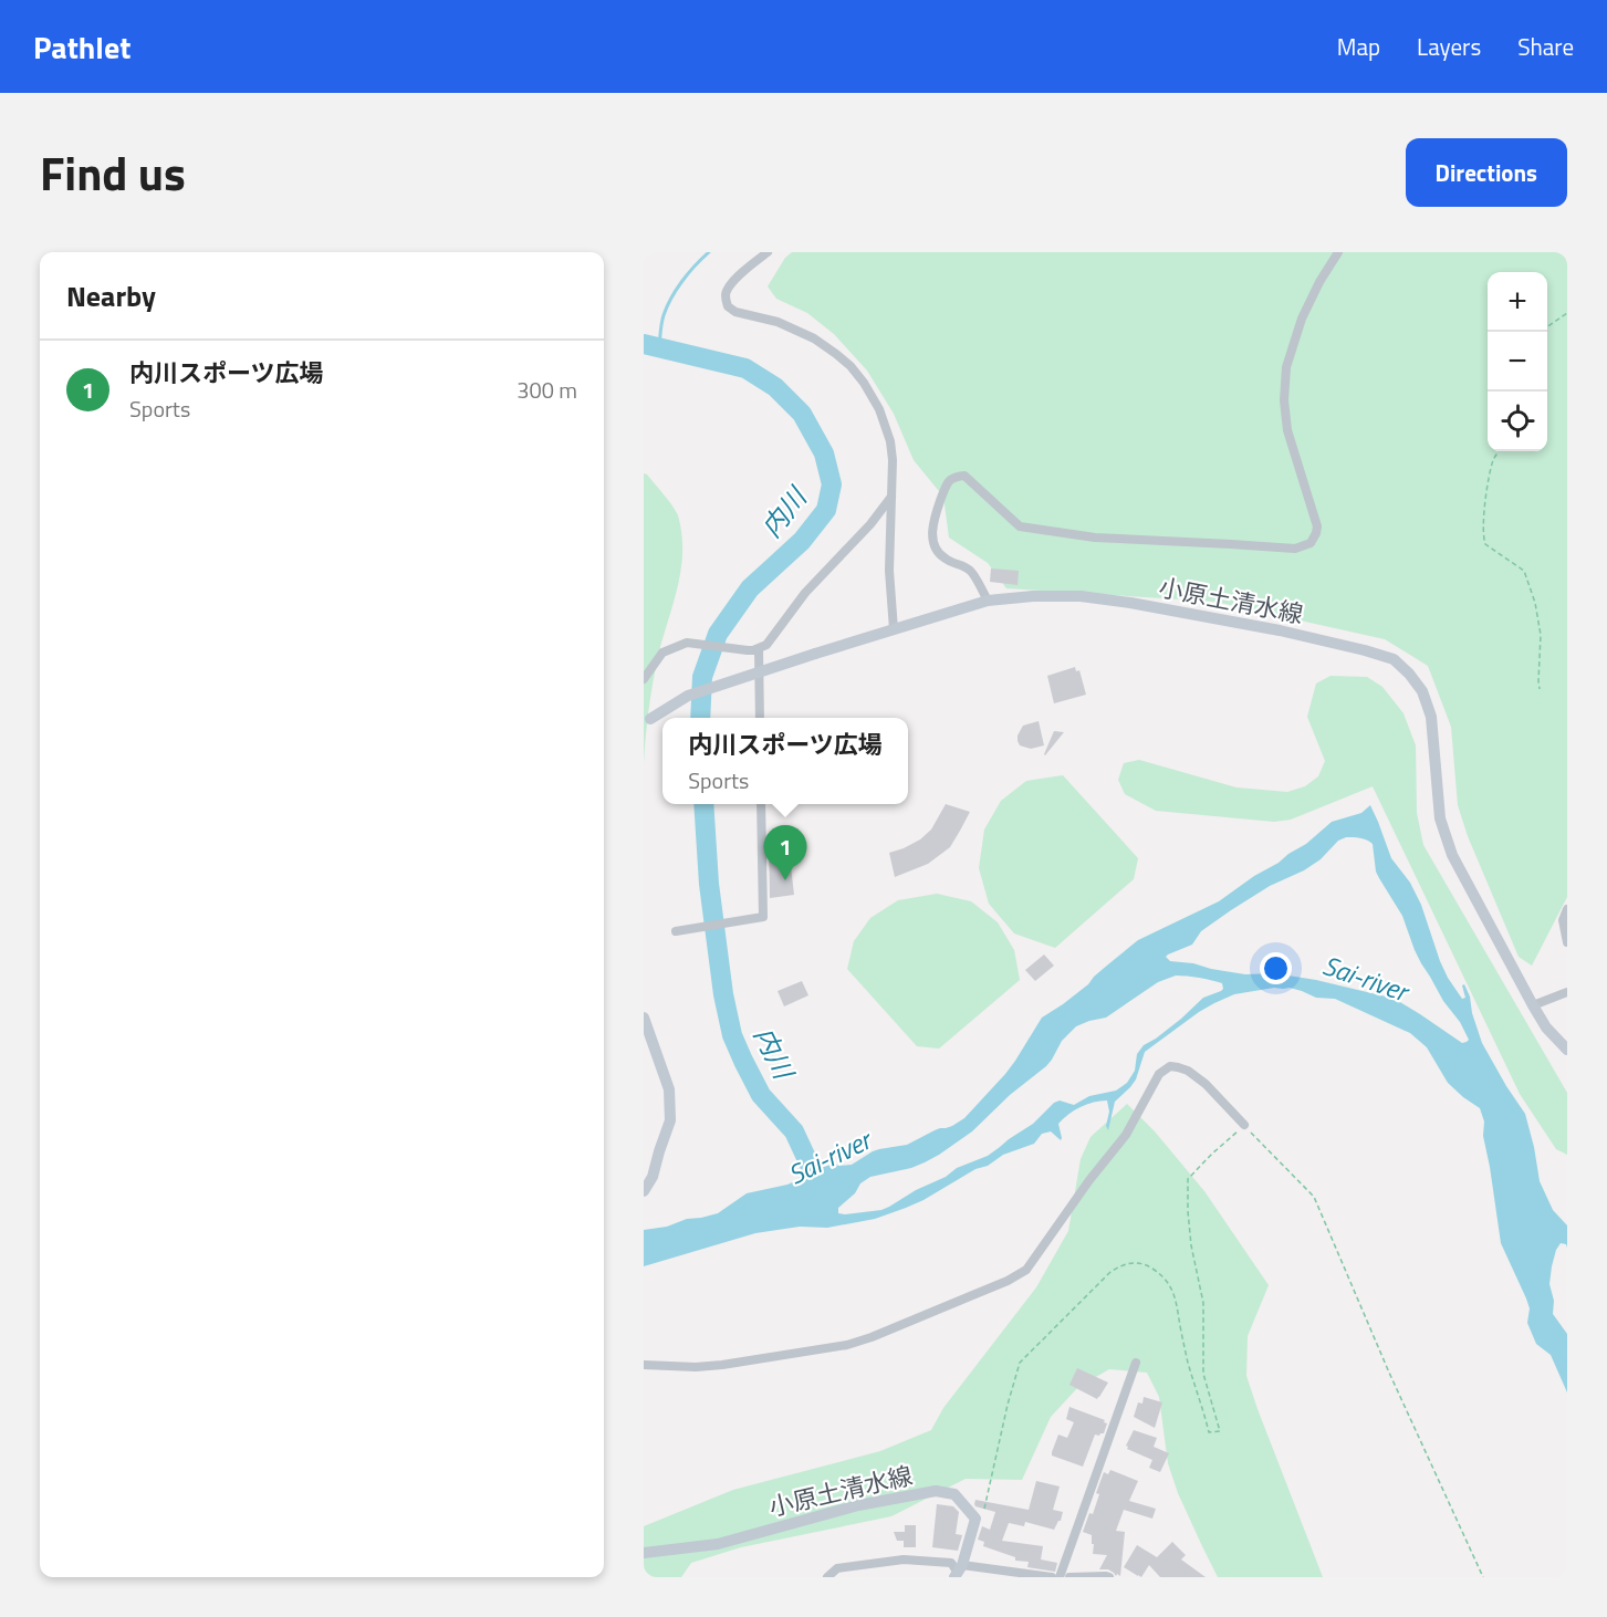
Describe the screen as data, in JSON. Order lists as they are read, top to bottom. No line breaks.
{"streets":{"main road":["小原土清水線"]},"water":["内川","Sai-river"],"page":{"header":"Pathlet","nav":["Map","Layers","Share"],"title":"Find us","buttons":"Directions","heading":"Nearby","map_buttons":["+","−"],"list":[{"mark":"1","name":"内川スポーツ広場","note":"Sports","value":"300 m"}],"popup":["内川スポーツ広場","Sports"],"pins":"1"}}
